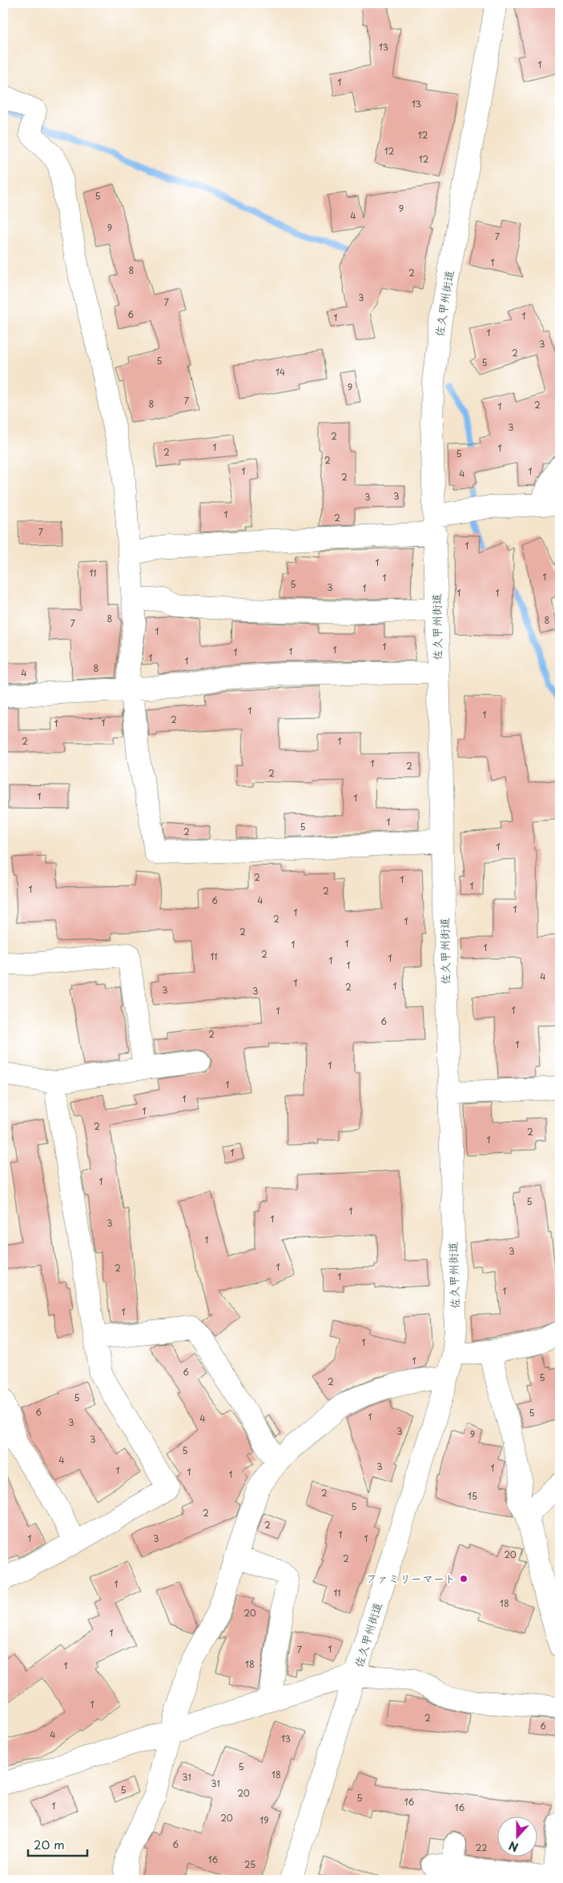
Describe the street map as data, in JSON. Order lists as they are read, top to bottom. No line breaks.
{"streets":{"street":["佐久甲州街道"]},"places":["ファミリーマート"],"house_numbers":["13","1","1","13","12","12","12","5","9","4","9","7","1","8","2","3","7","6","1","1","1","3","2","5","5","14","9","7","8","2","1","3","2","1","1","2","5","2","1","1","4","2","3","3","1","2","7","1","1","11","1","1","5","3","1","1","1","8","8","7","1","1","1","1","1","1","1","8","4","1","1","2","1","1","2","1","1","2","2","1","1","1","5","2","1","2","1","1","1","2","6","4","1","1","2","1","2","1","1","1","2","11","1","1","1","4","1","1","2","3","3","1","1","6","2","1","1","1","1","1","2","2","1","1","1","5","1","1","3","1","3","1","2","1","1","1","1","1","6","5","2","5","6","5","1","4","3","3","9","3","5","4","3","1","1","1","1","2","15","5","2","2","1","1","3","1","20","2","1","11","18","20","1","1","7","18","1","1","2","6","4","13","5","18","31","31","5","20","5","16","1","16","20","19","6","22","16","25"],"scale_bar":"20 m","north":"bottom"}
